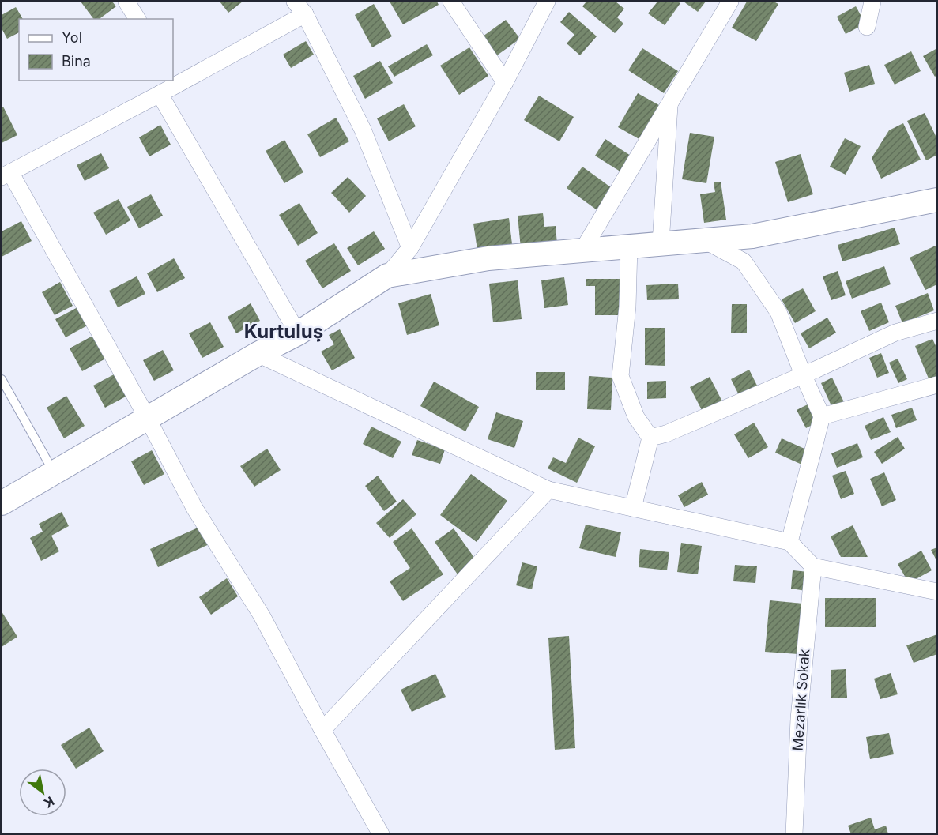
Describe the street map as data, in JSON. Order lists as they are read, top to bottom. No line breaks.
{"streets":{"street":["Mezarlık Sokak"]},"districts":["Kurtuluş"],"legend":["Yol","Bina"],"north":"bottom right"}
